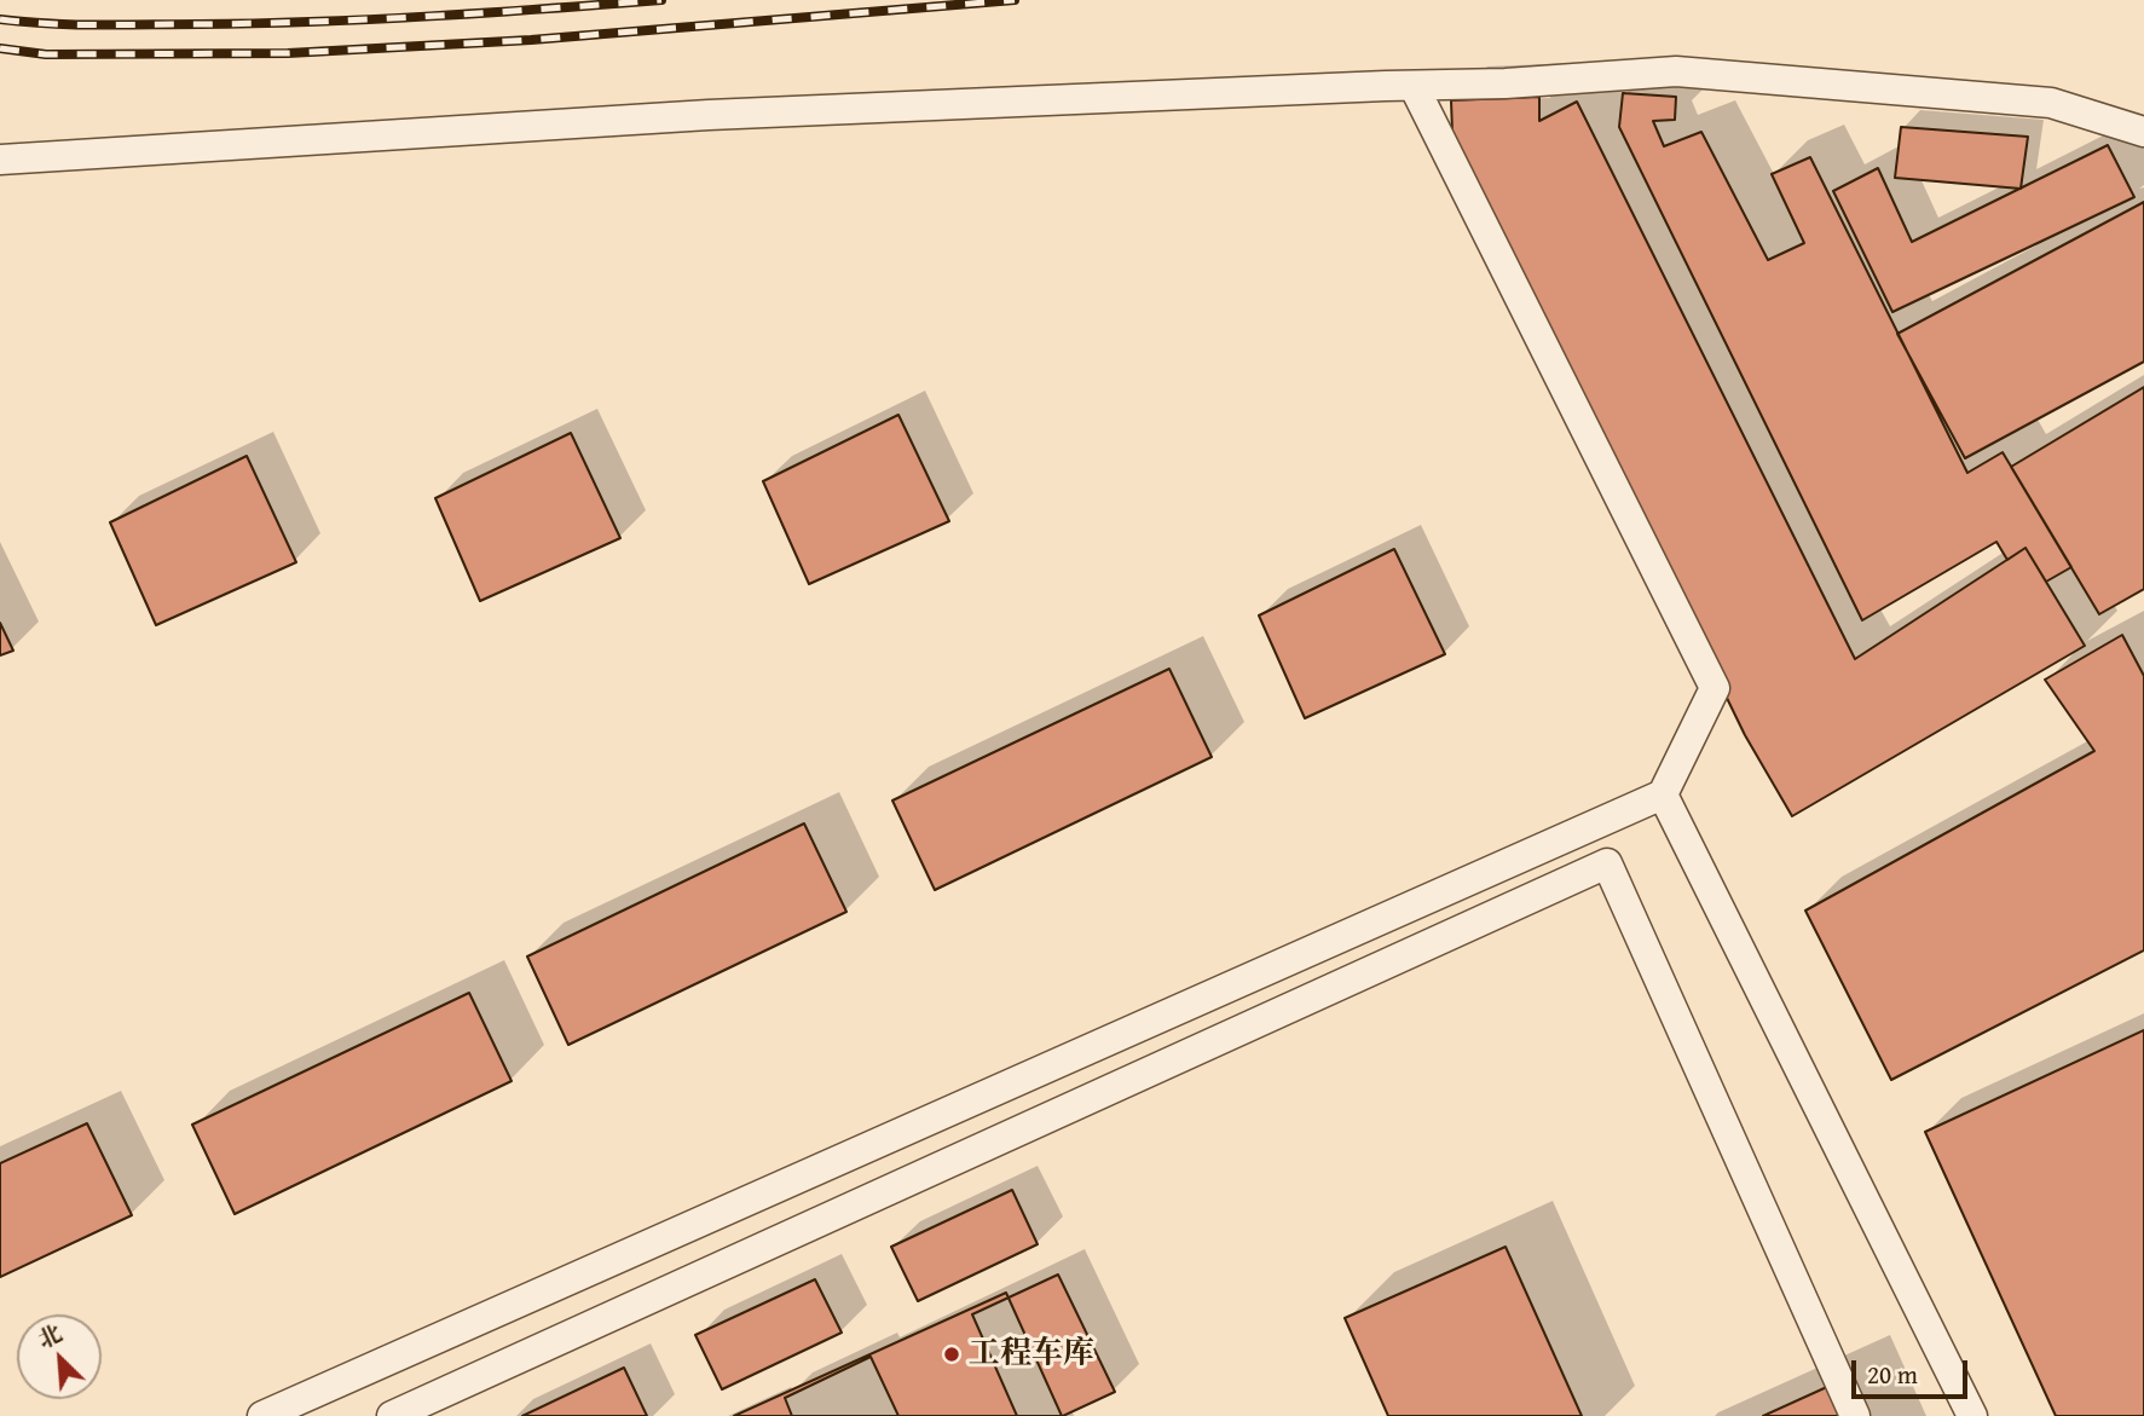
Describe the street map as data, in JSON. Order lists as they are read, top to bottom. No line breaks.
{"places":["工程车库"],"scale_bar":"20 m","north":"top left"}
